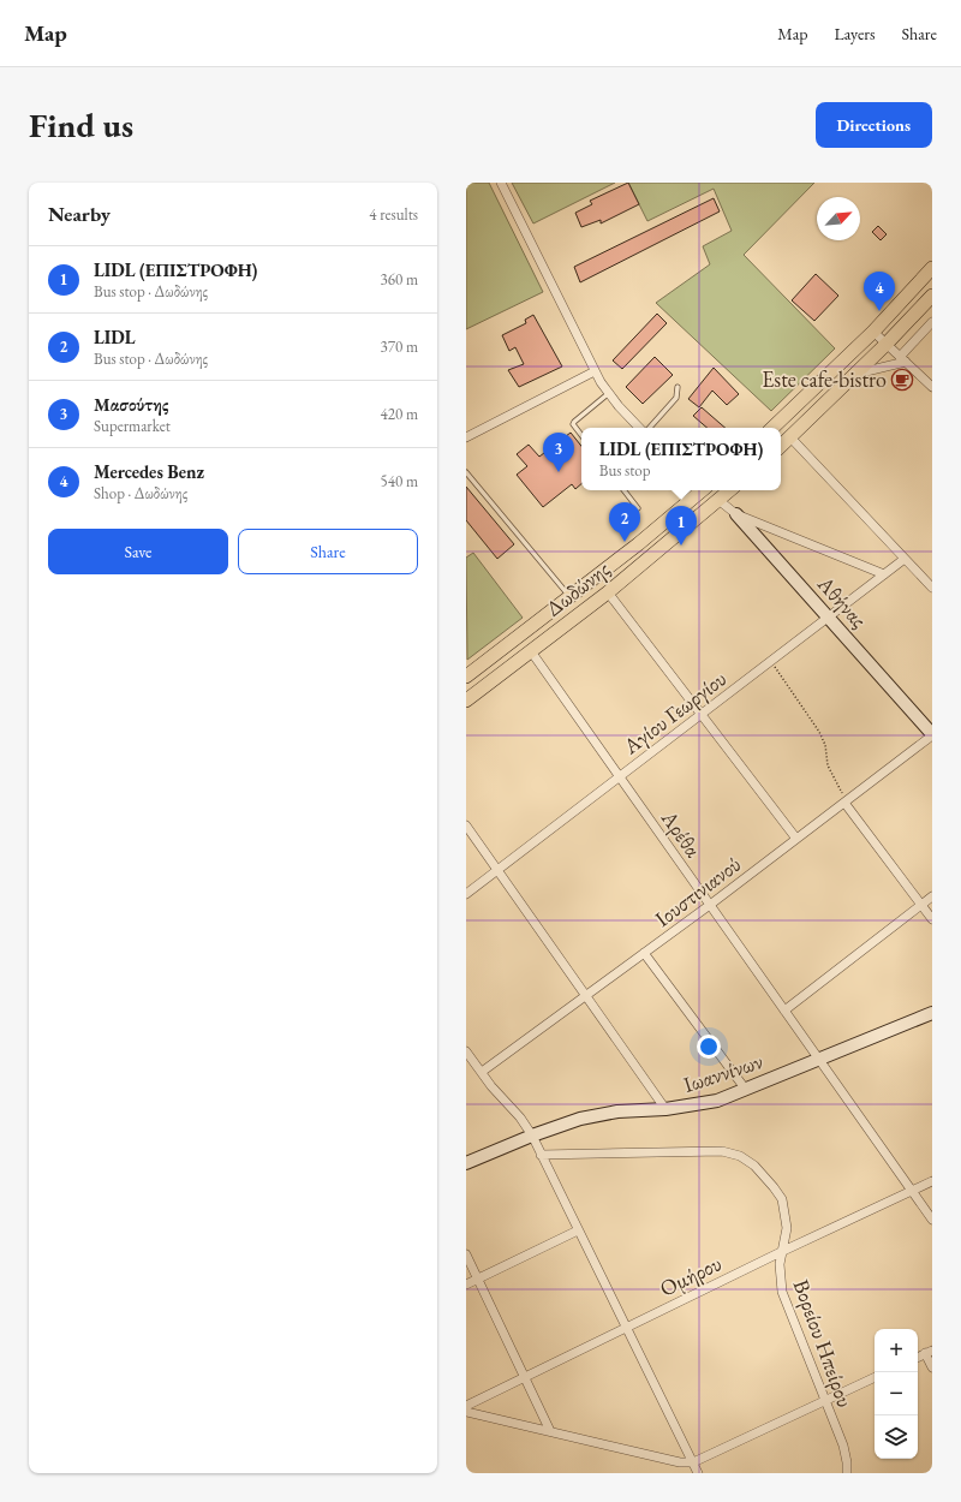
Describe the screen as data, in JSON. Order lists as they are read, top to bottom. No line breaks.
{"streets":{"main road":["Δωδώνης","Αθήνας","Ιωαννίνων"],"street":["Αγίου Γεωργίου","Αρέθα","Ιουστινιανού","Ομήρου","Βορείου Ηπείρου"]},"crossings":[["Δωδώνης","Αθήνας"],["Δωδώνης","Αρέθα"],["Αθήνας","Αγίου Γεωργίου"],["Αθήνας","Ιουστινιανού"],["Αγίου Γεωργίου","Αρέθα"],["Αρέθα","Ιουστινιανού"],["Αρέθα","Ιωαννίνων"],["Αρέθα","Ομήρου"],["Ομήρου","Βορείου Ηπείρου"]],"places":{"cafe":["Este cafe-bistro"]},"north":"top right","page":{"header":"Map","nav":["Map","Layers","Share"],"buttons":["Directions",["Save","Share"]],"title":"Find us","heading":["Nearby","4 results"],"list":[{"mark":"1","name":"LIDL (ΕΠΙΣΤΡΟΦΗ)","note":"Bus stop · Δωδώνης","value":"360 m"},{"mark":"2","name":"LIDL","note":"Bus stop · Δωδώνης","value":"370 m"},{"mark":"3","name":"Μασούτης","note":"Supermarket","value":"420 m"},{"mark":"4","name":"Mercedes Benz","note":"Shop · Δωδώνης","value":"540 m"}],"pins":["4","3","2","1"],"popup":["LIDL (ΕΠΙΣΤΡΟΦΗ)","Bus stop"],"map_buttons":["+","−"]}}
